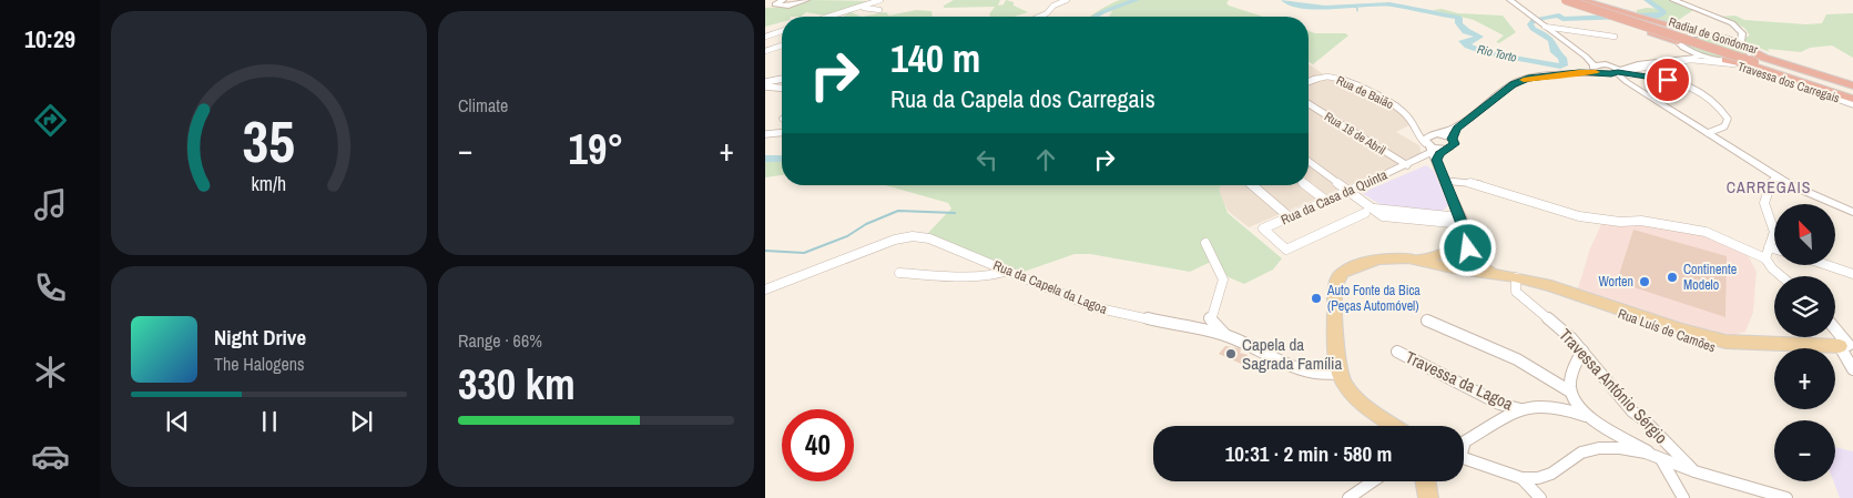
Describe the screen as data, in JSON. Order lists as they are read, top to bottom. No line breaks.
{"streets":{"highway":["Radial de Gondomar"],"main road":["Rua Luís de Camões"],"street":["Travessa dos Carregais","Rua de Baião","Rua 18 de Abril","Rua da Casa da Quinta","Rua da Capela da Lagoa","Travessa da Lagoa","Travessa António Sérgio"]},"crossings":[["Rua de Baião","Rua da Casa da Quinta"],["Rua 18 de Abril","Rua da Casa da Quinta"],["Rua da Capela da Lagoa","Rua Luís de Camões"],["Rua Luís de Camões","Travessa António Sérgio"]],"districts":["CARREGAIS"],"water":["Rio Torto"],"places":["Continente Modelo","Worten","Auto Fonte da Bica (Peças Automóvel)","Capela da Sagrada Família"],"north":"top left","page":{"tabs":"10:29","tile":["Climate",["Range · 66%","330 km"]],"turn":["140 m","Rua da Capela dos Carregais"],"heat":["−","19°","+"],"map_buttons":["+","−"],"song":["Night Drive","The Halogens"],"limit":"40","trip":"10:31 · 2 min · 580 m","gauge":["35","km/h"]}}
